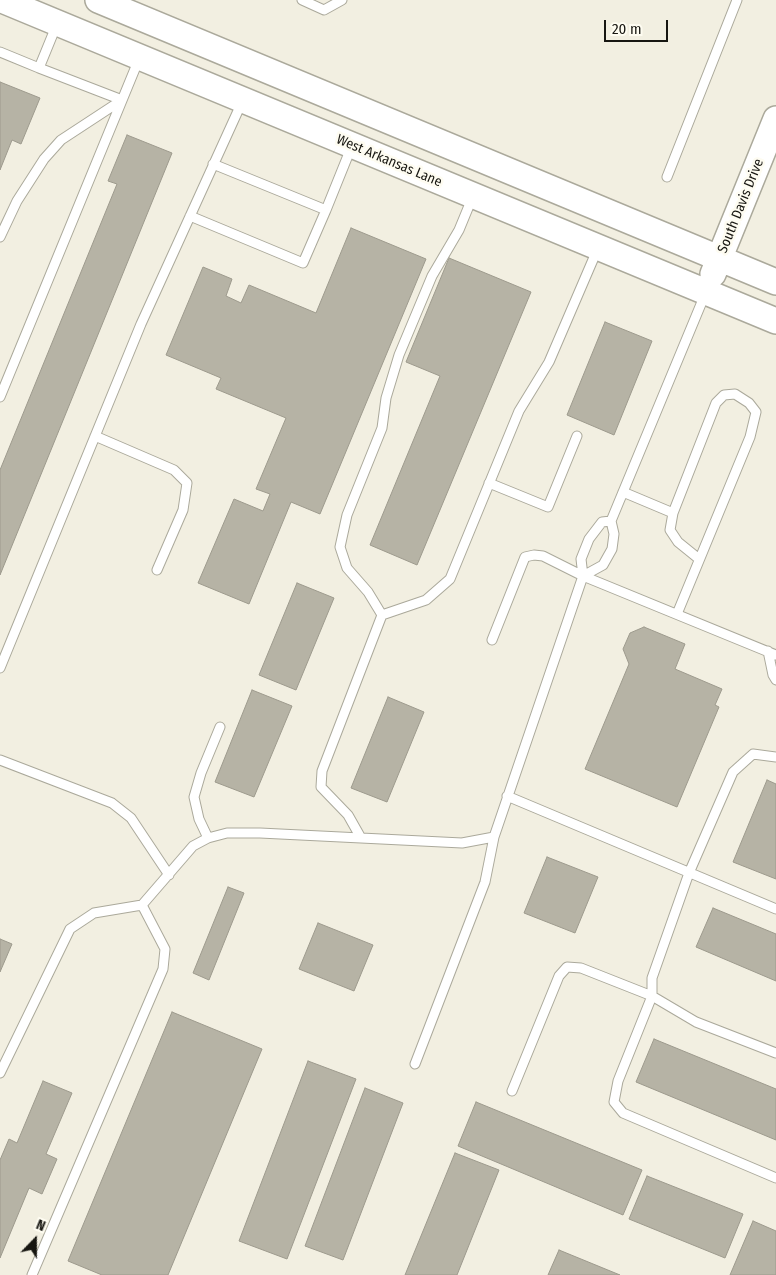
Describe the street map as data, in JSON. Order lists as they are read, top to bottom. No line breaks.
{"streets":{"main road":["West Arkansas Lane","South Davis Drive"]},"crossings":[["West Arkansas Lane","South Davis Drive"]],"scale_bar":"20 m","north":"top"}
